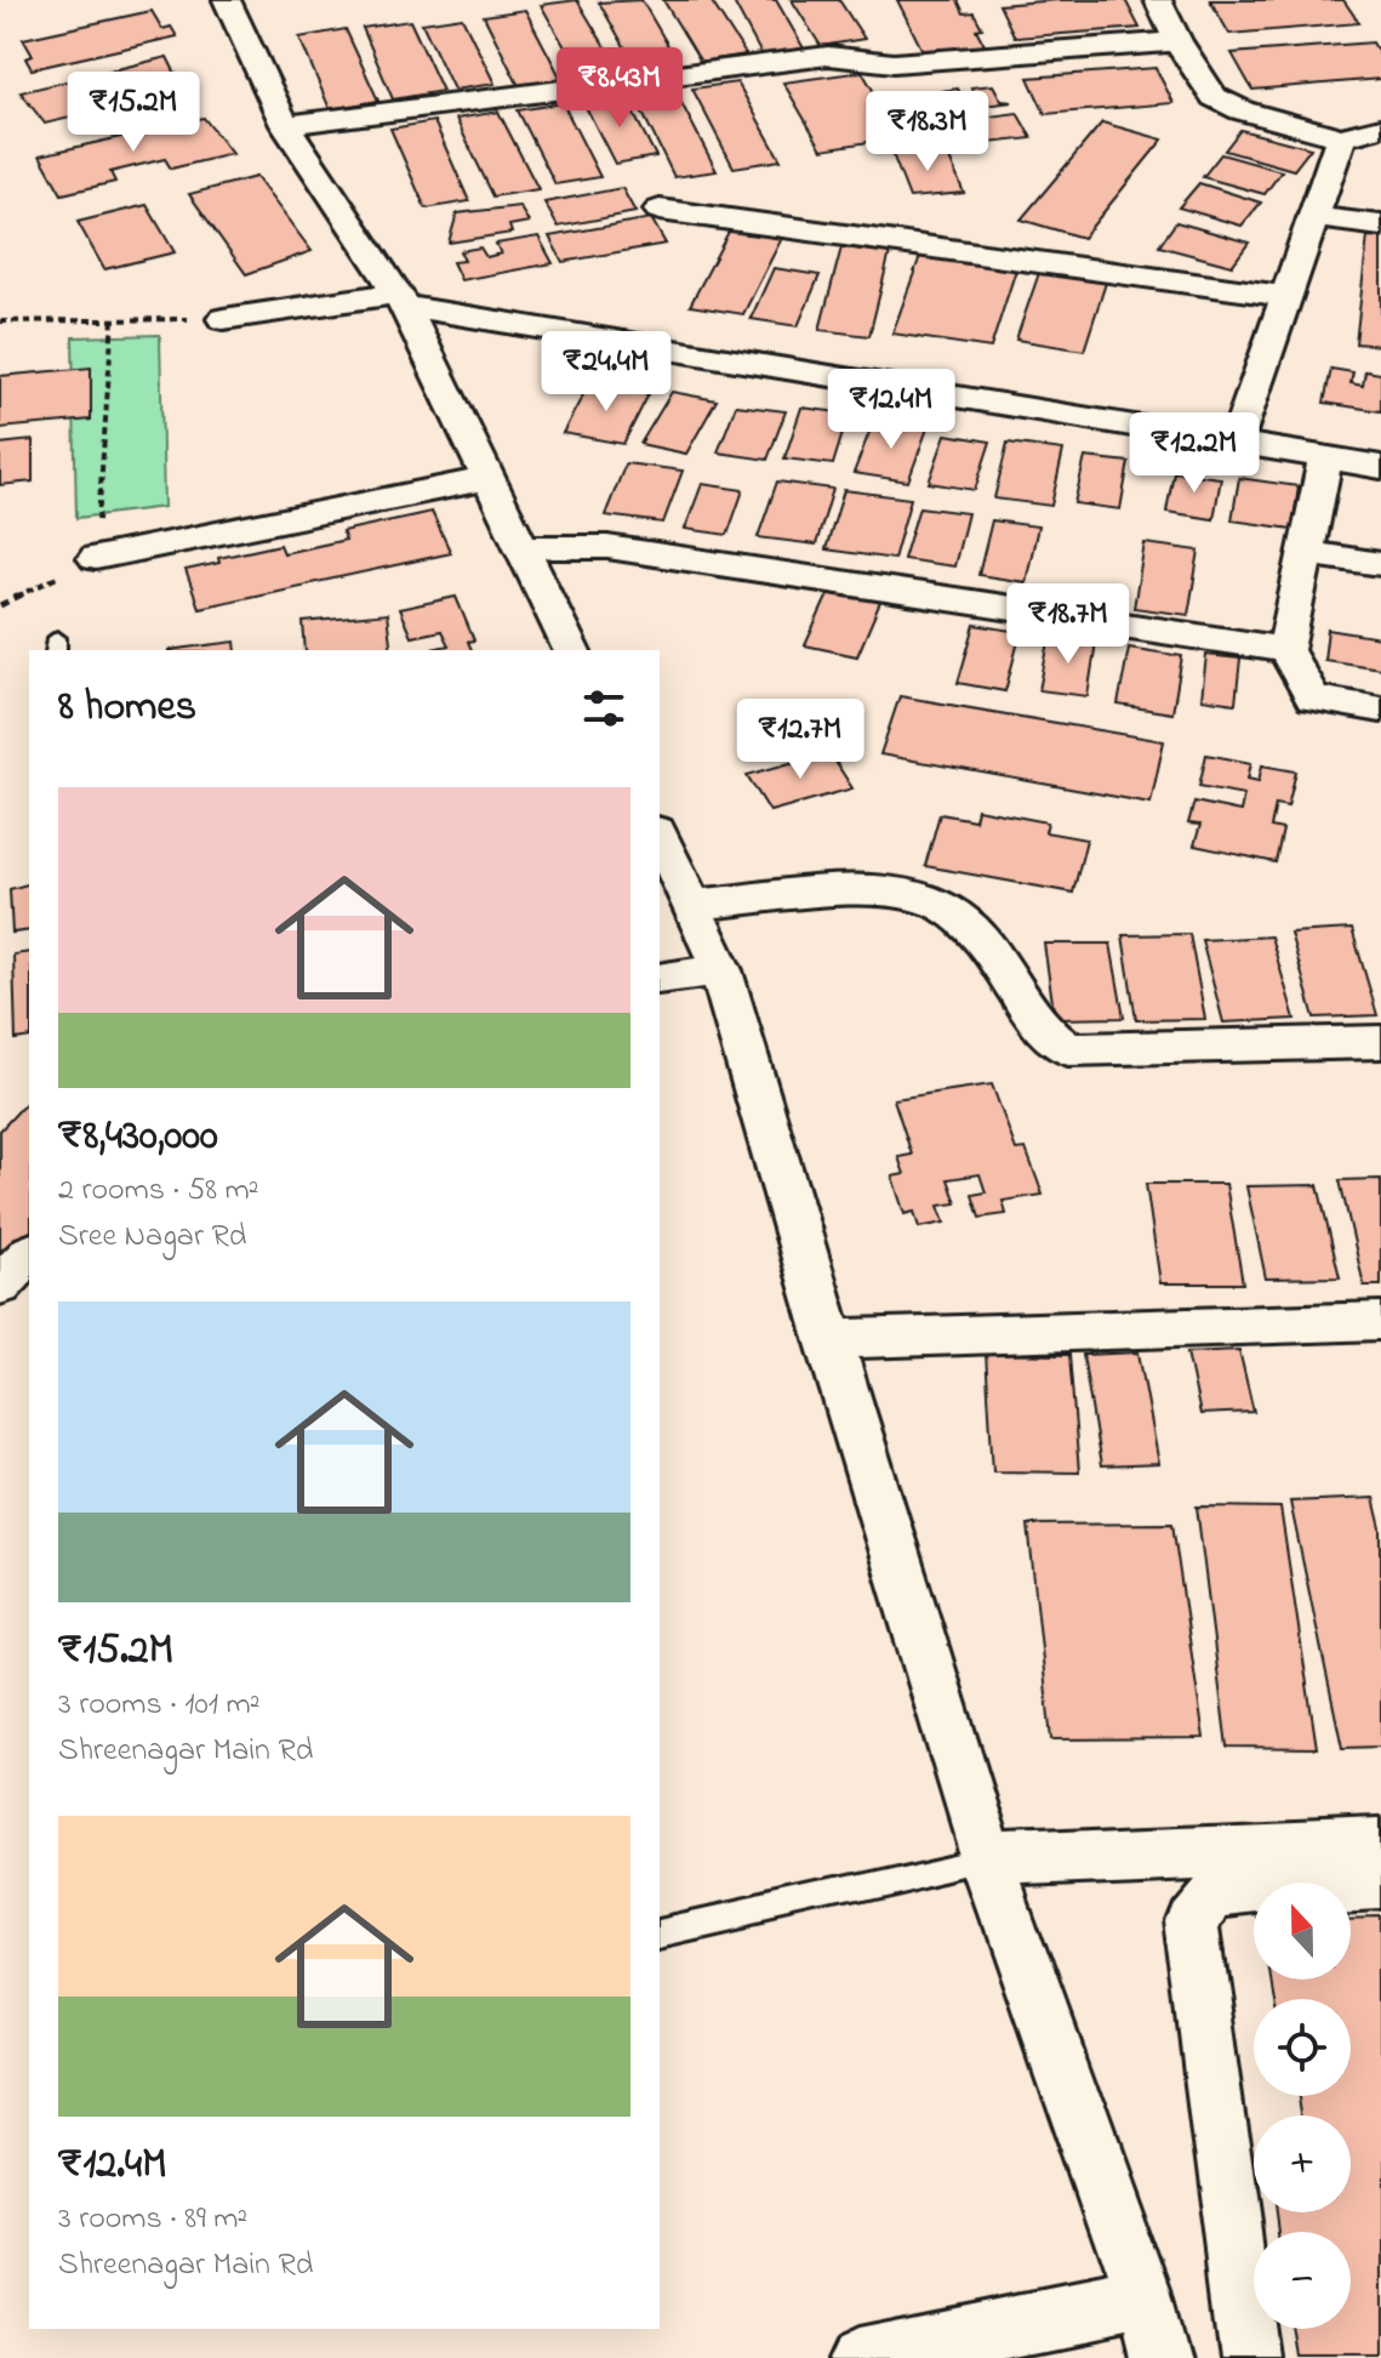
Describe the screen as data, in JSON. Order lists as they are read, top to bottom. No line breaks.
{"north":"top","page":{"price":["₹8.43M","₹15.2M","₹18.3M","₹24.4M","₹12.4M","₹12.2M","₹18.7M","₹12.7M"],"heading":"8 homes","list":[{"name":"₹8,430,000","note":"2 rooms · 58 m² · Sree Nagar Rd"},{"name":"₹15.2M","note":"3 rooms · 101 m² · Shreenagar Main Rd"},{"name":"₹12.4M","note":"3 rooms · 89 m² · Shreenagar Main Rd"}],"map_buttons":["+","−"]}}
